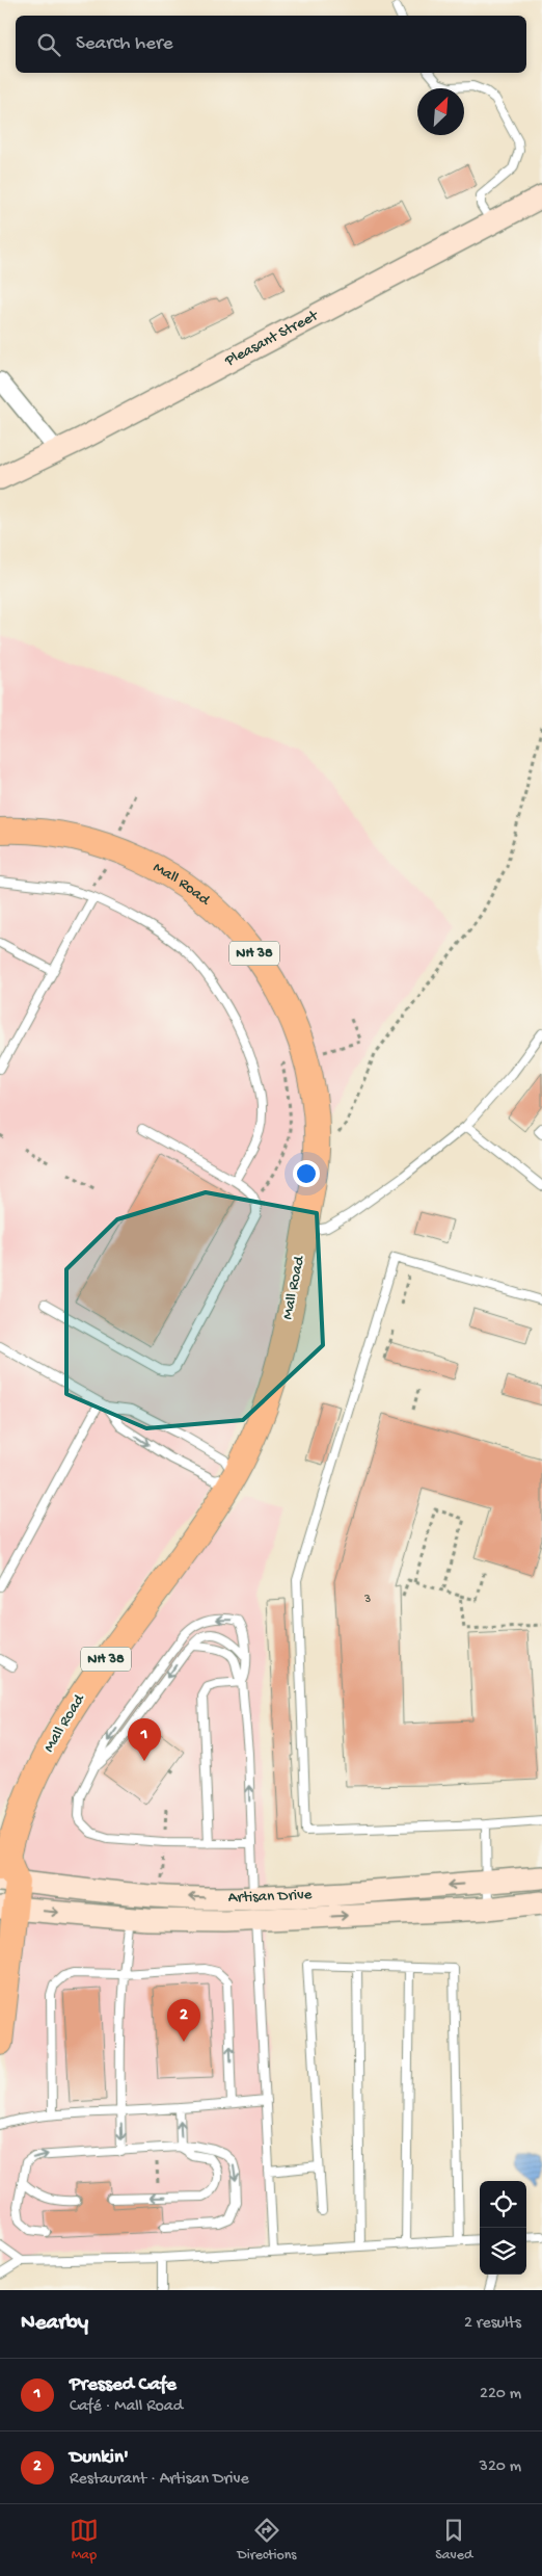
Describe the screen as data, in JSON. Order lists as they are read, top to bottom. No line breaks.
{"streets":{"main road":["Pleasant Street","Mall Road","NH 38","Artisan Drive"]},"crossings":[["Mall Road","Artisan Drive"]],"house_numbers":["3"],"north":"top right","page":{"search":"Search here","pins":["1","2"],"heading":["Nearby","2 results"],"list":[{"mark":"1","name":"Pressed Cafe","note":"Café · Mall Road","value":"220 m"},{"mark":"2","name":"Dunkin'","note":"Restaurant · Artisan Drive","value":"320 m"}],"nav":["Map","Directions","Saved"]}}
